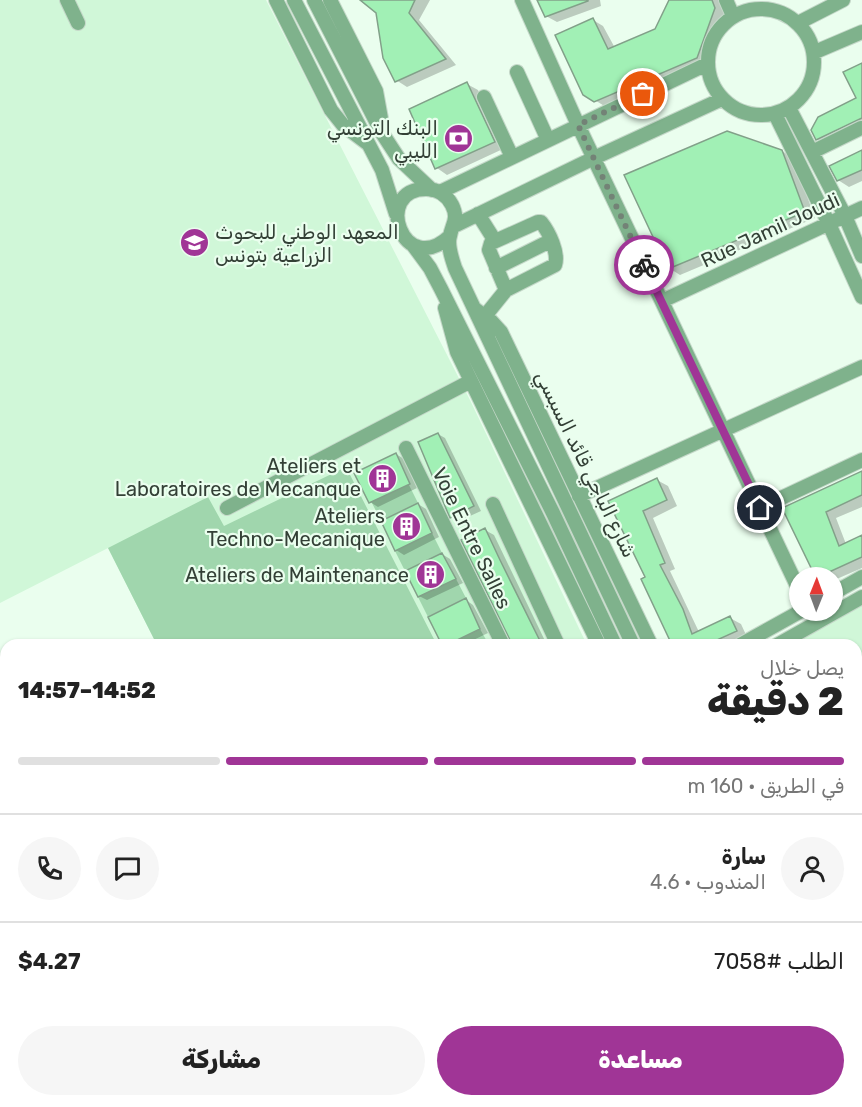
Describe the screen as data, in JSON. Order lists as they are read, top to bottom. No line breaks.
{"streets":{"street":["Rue Jamil Joudi","شارع الباجي قائد السبسي","Voie Entre Salles"]},"places":{"bank":["البنك التونسي الليبي"],"school or university":["المعهد الوطني للبحوث الزراعية بتونس"],"building":["Ateliers et Laboratoires de Mecanque","Ateliers Techno-Mecanique","Ateliers de Maintenance"]},"north":"top","page":{"heading":["2 دقيقة","يصل خلال","14:52–14:57"],"panel":["سارة","المندوب · 4.6","الطلب #7058","$4.27"],"bar":"في الطريق · 160 m","buttons":["مساعدة","مشاركة"]}}
